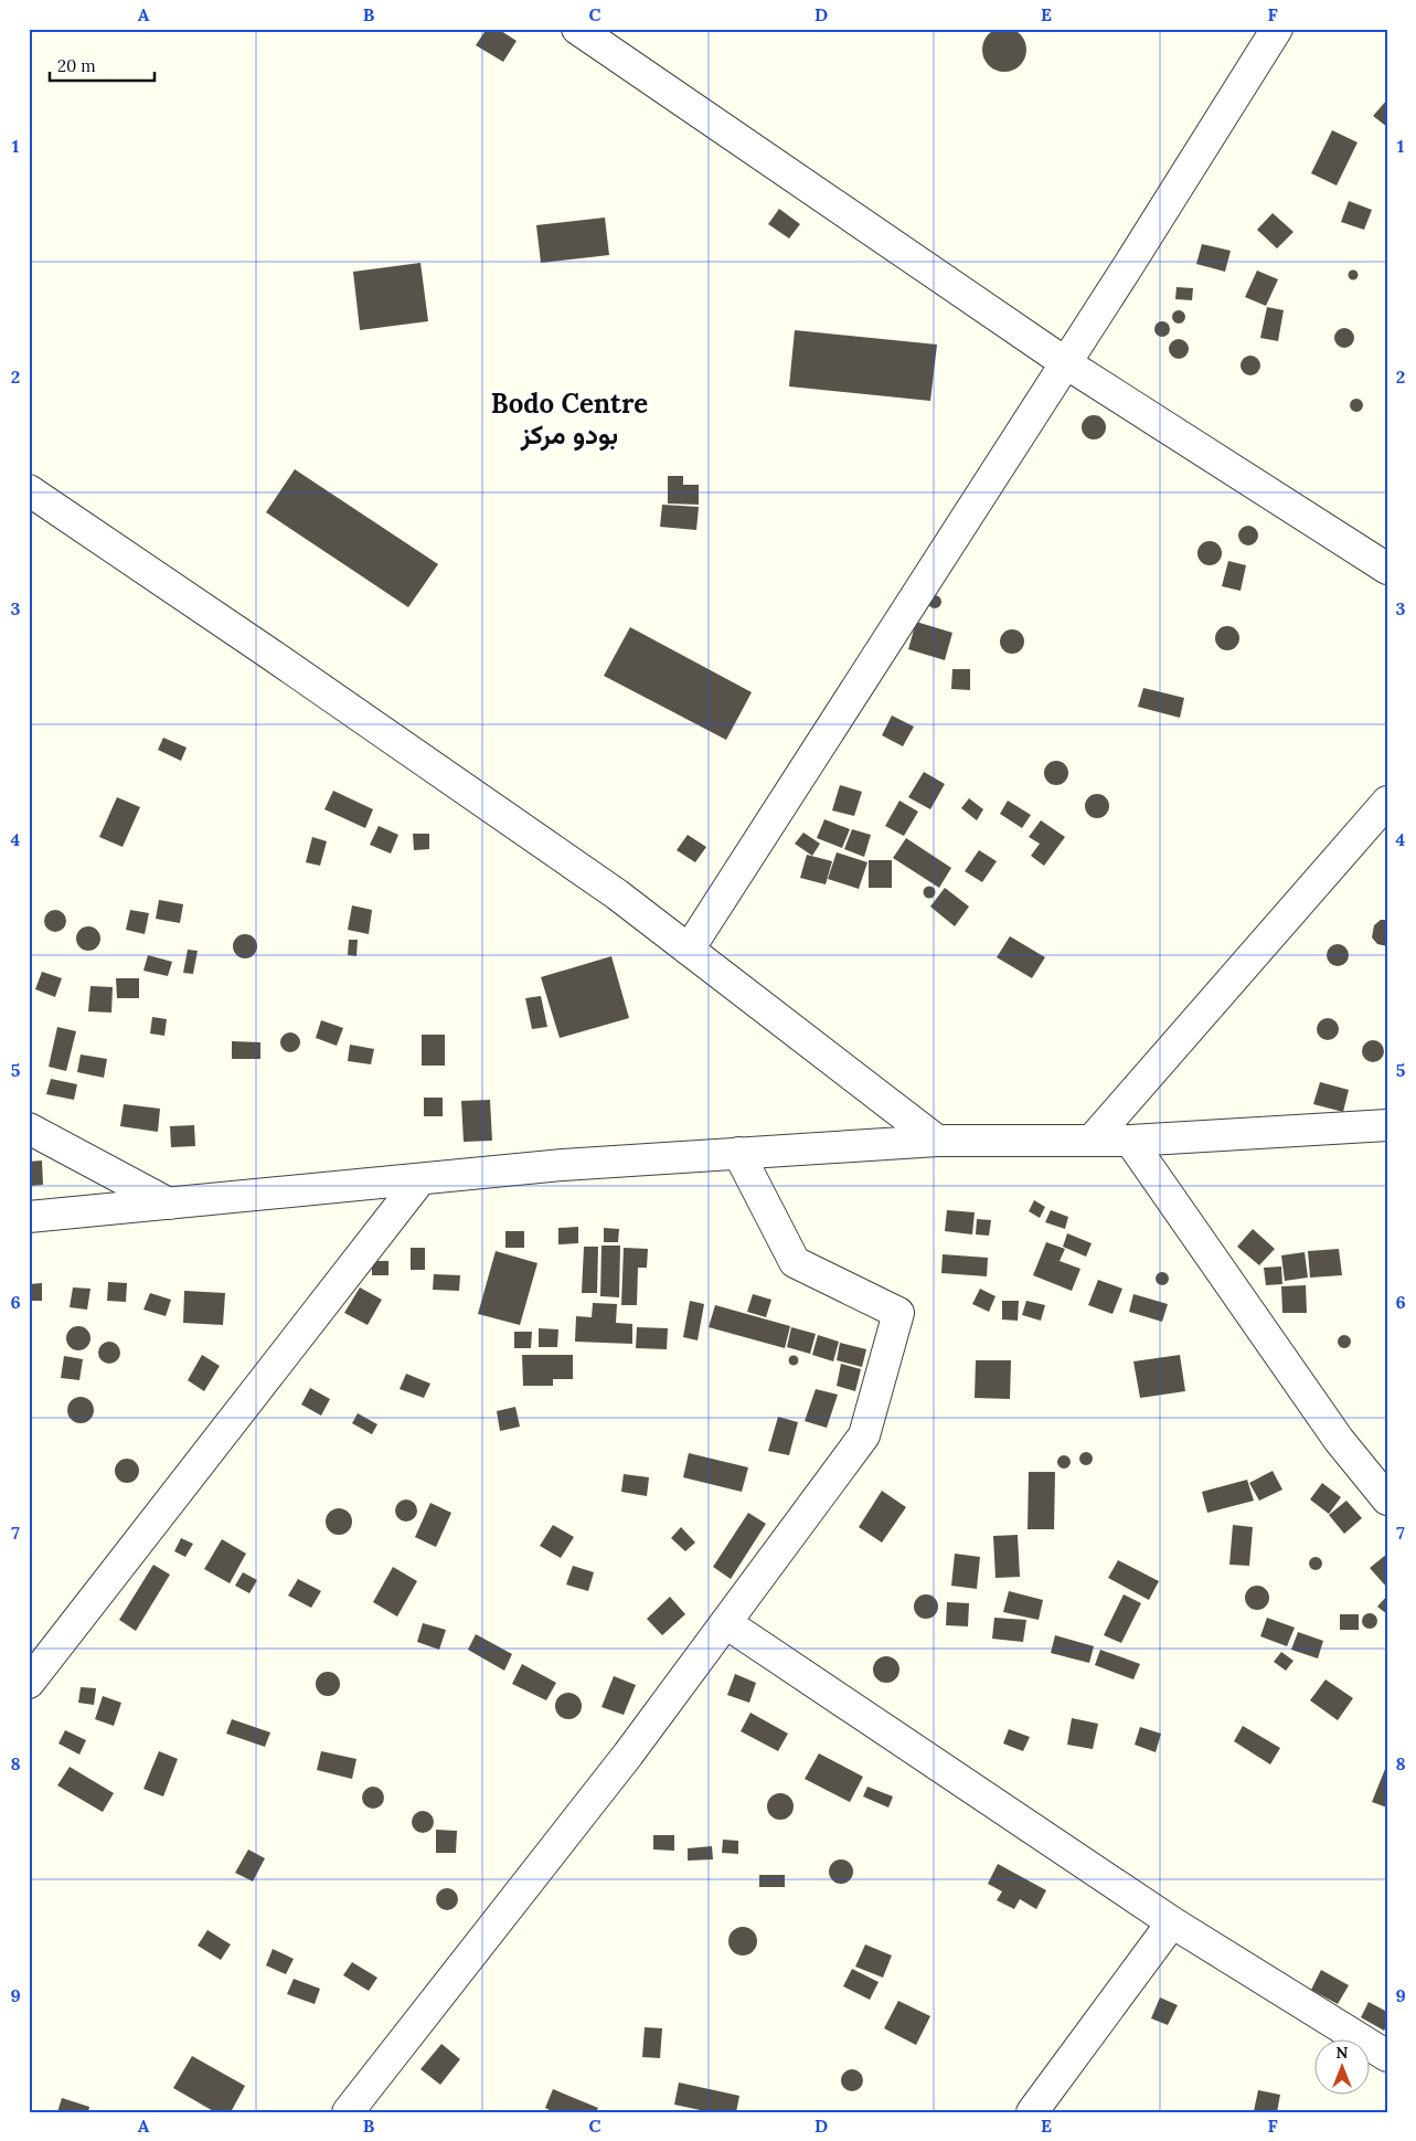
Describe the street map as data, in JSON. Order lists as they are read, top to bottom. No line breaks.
{"districts":["Bodo Centre بودو مركز"],"scale_bar":"20 m","north":"top","grid":{"columns":["A","B","C","D","E","F"],"rows":["1","2","3","4","5","6","7","8","9"]}}
